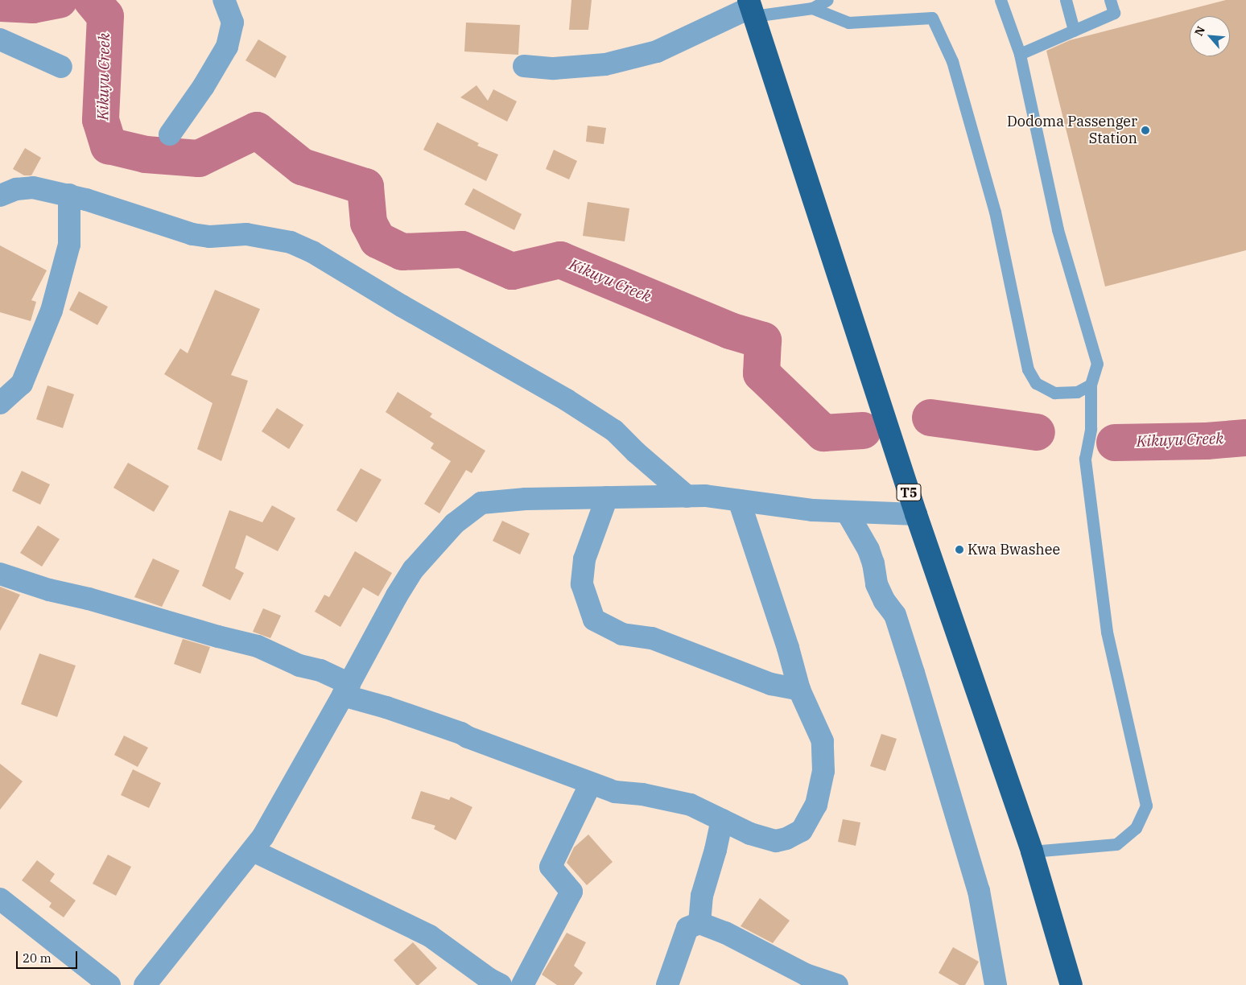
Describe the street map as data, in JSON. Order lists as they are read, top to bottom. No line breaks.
{"streets":{"highway":["T5"]},"water":["Kikuyu Creek"],"places":["Dodoma Passenger Station","Kwa Bwashee"],"scale_bar":"20 m","north":"top left"}
